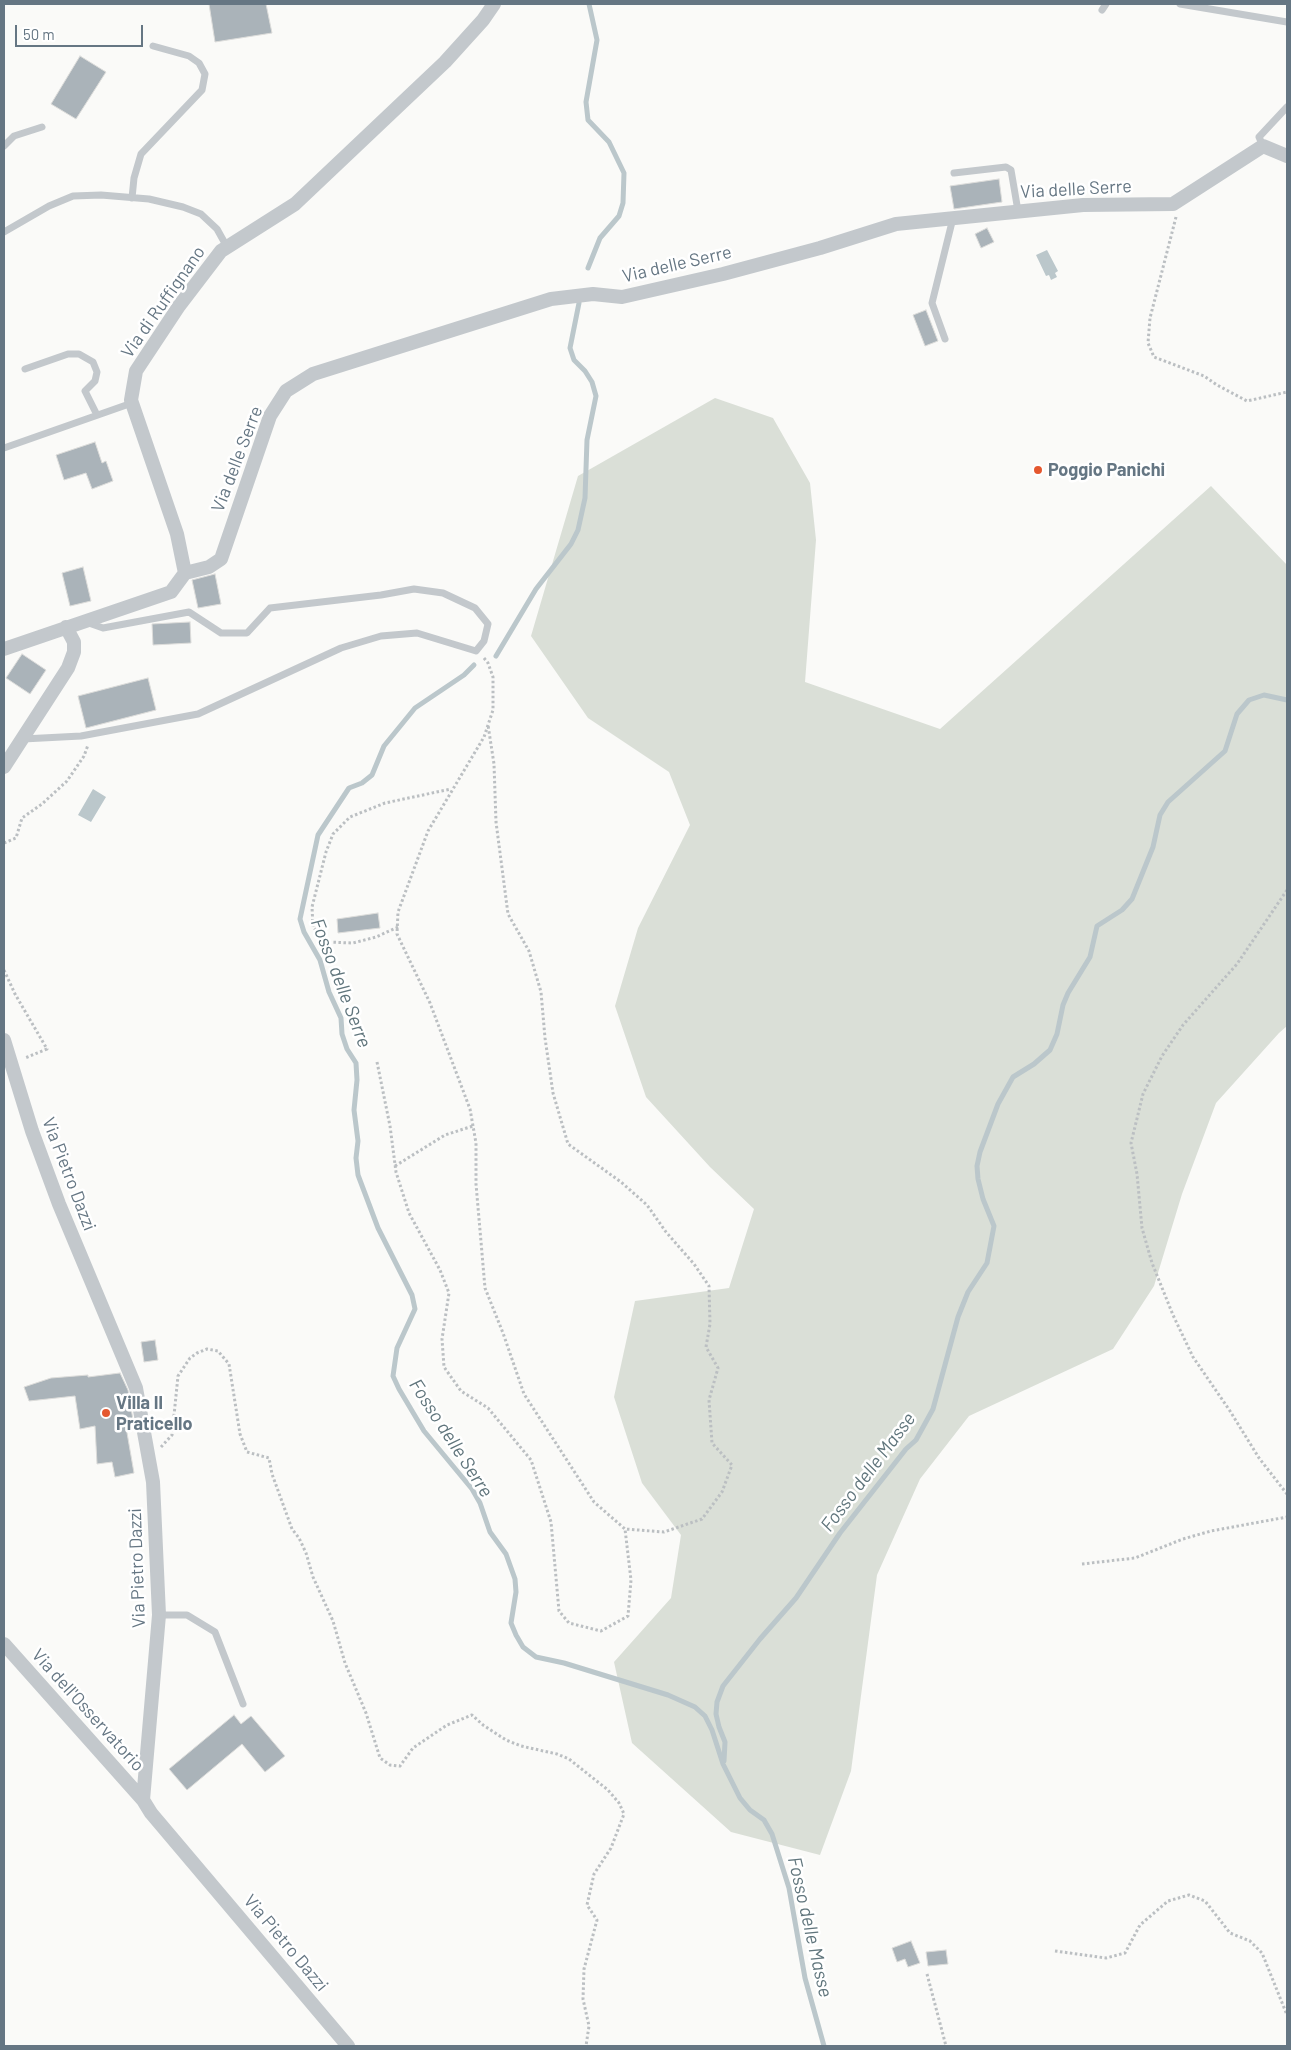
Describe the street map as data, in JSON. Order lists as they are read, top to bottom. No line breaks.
{"streets":{"street":["Via delle Serre","Via di Ruffignano","Via Pietro Dazzi","Via dell'Osservatorio"]},"crossings":[["Via delle Serre","Via di Ruffignano"],["Via Pietro Dazzi","Via dell'Osservatorio"]],"water":["Fosso delle Serre","Fosso delle Masse"],"places":["Poggio Panichi","Villa Il Praticello"],"scale_bar":"50 m"}
